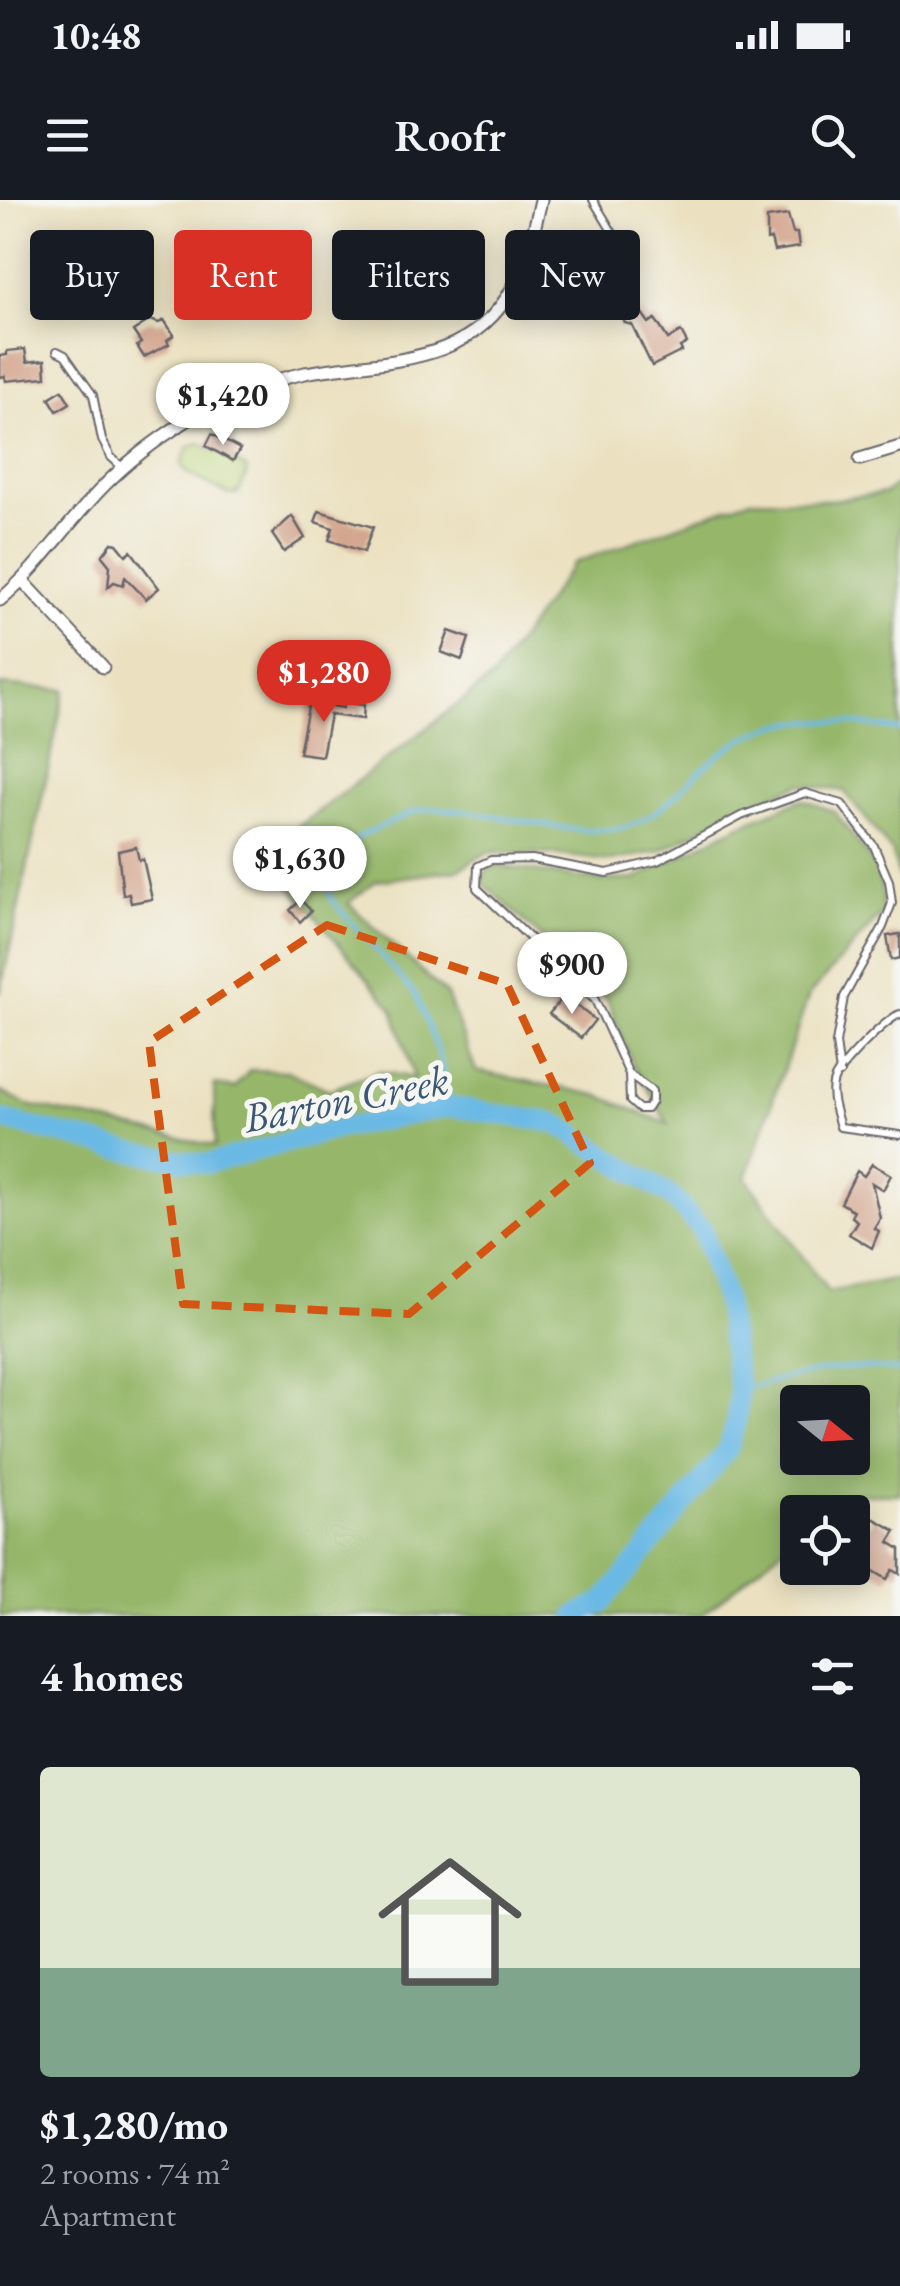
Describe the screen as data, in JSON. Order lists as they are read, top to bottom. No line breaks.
{"water":["Barton Creek"],"north":"right","page":{"status":"10:48","header":"Roofr","chip":["Buy","Rent","Filters","New"],"price":["$1,420","$1,280","$1,630","$900"],"heading":"4 homes","list":[{"name":"$1,280/mo","note":"2 rooms · 74 m² · Apartment"}]}}
